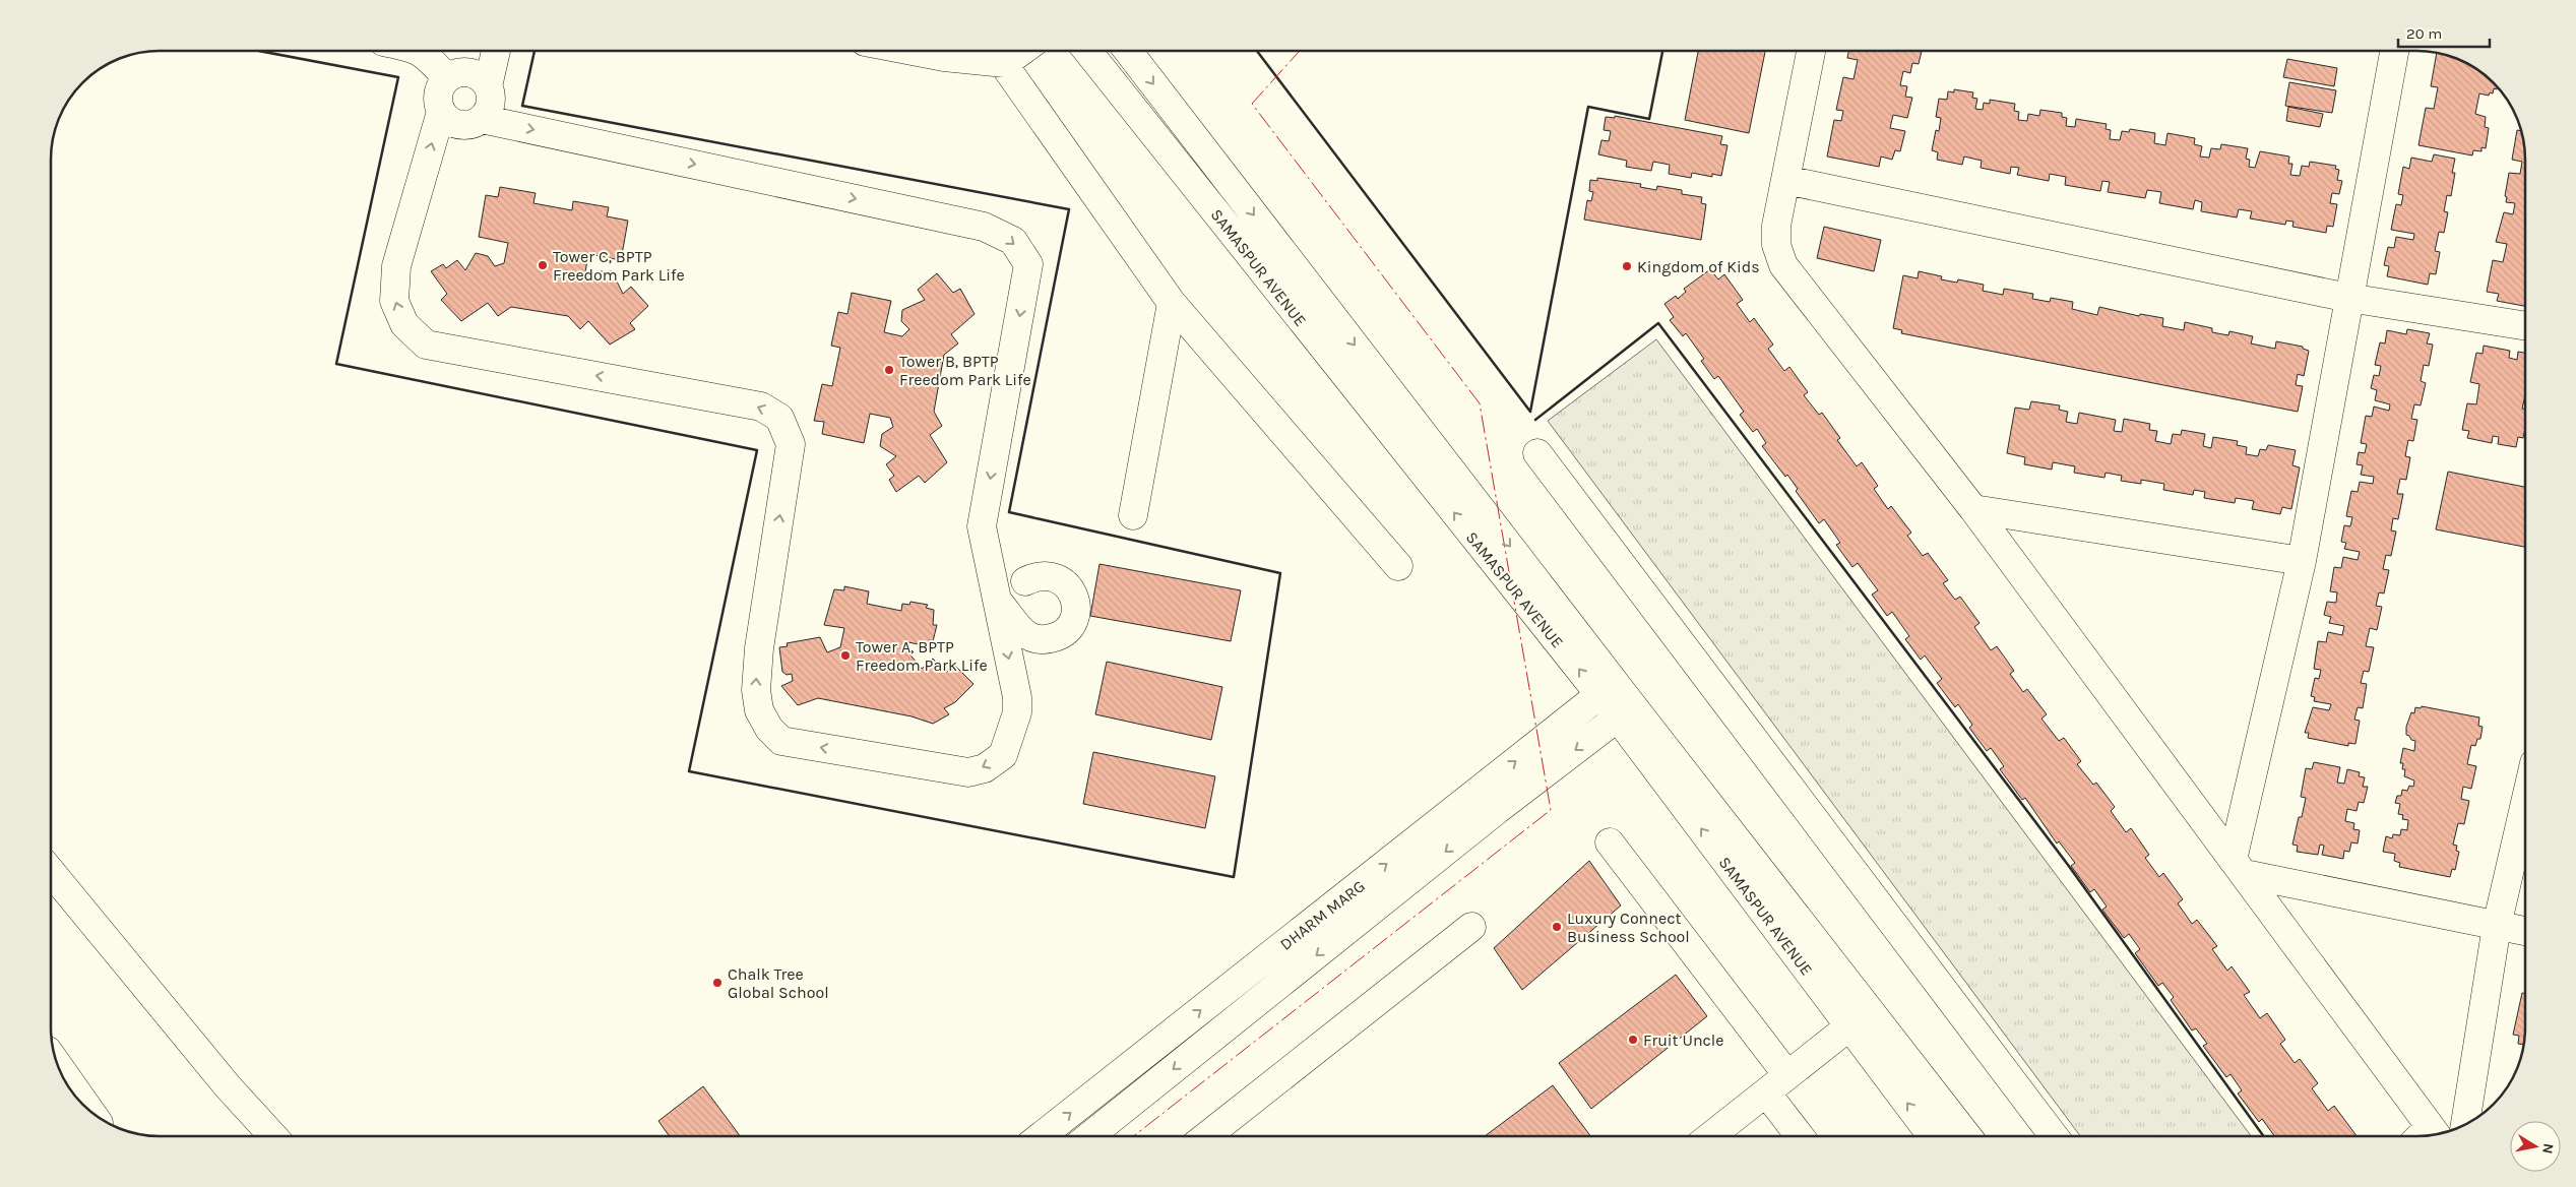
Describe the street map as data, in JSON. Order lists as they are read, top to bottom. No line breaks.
{"streets":{"street":["SAMASPUR AVENUE","DHARM MARG"]},"crossings":[["SAMASPUR AVENUE","DHARM MARG"]],"places":["Tower C, BPTP Freedom Park Life","Kingdom of Kids","Tower B, BPTP Freedom Park Life","Tower A, BPTP Freedom Park Life","Luxury Connect Business School","Chalk Tree Global School","Fruit Uncle"],"scale_bar":"20 m","north":"right"}
